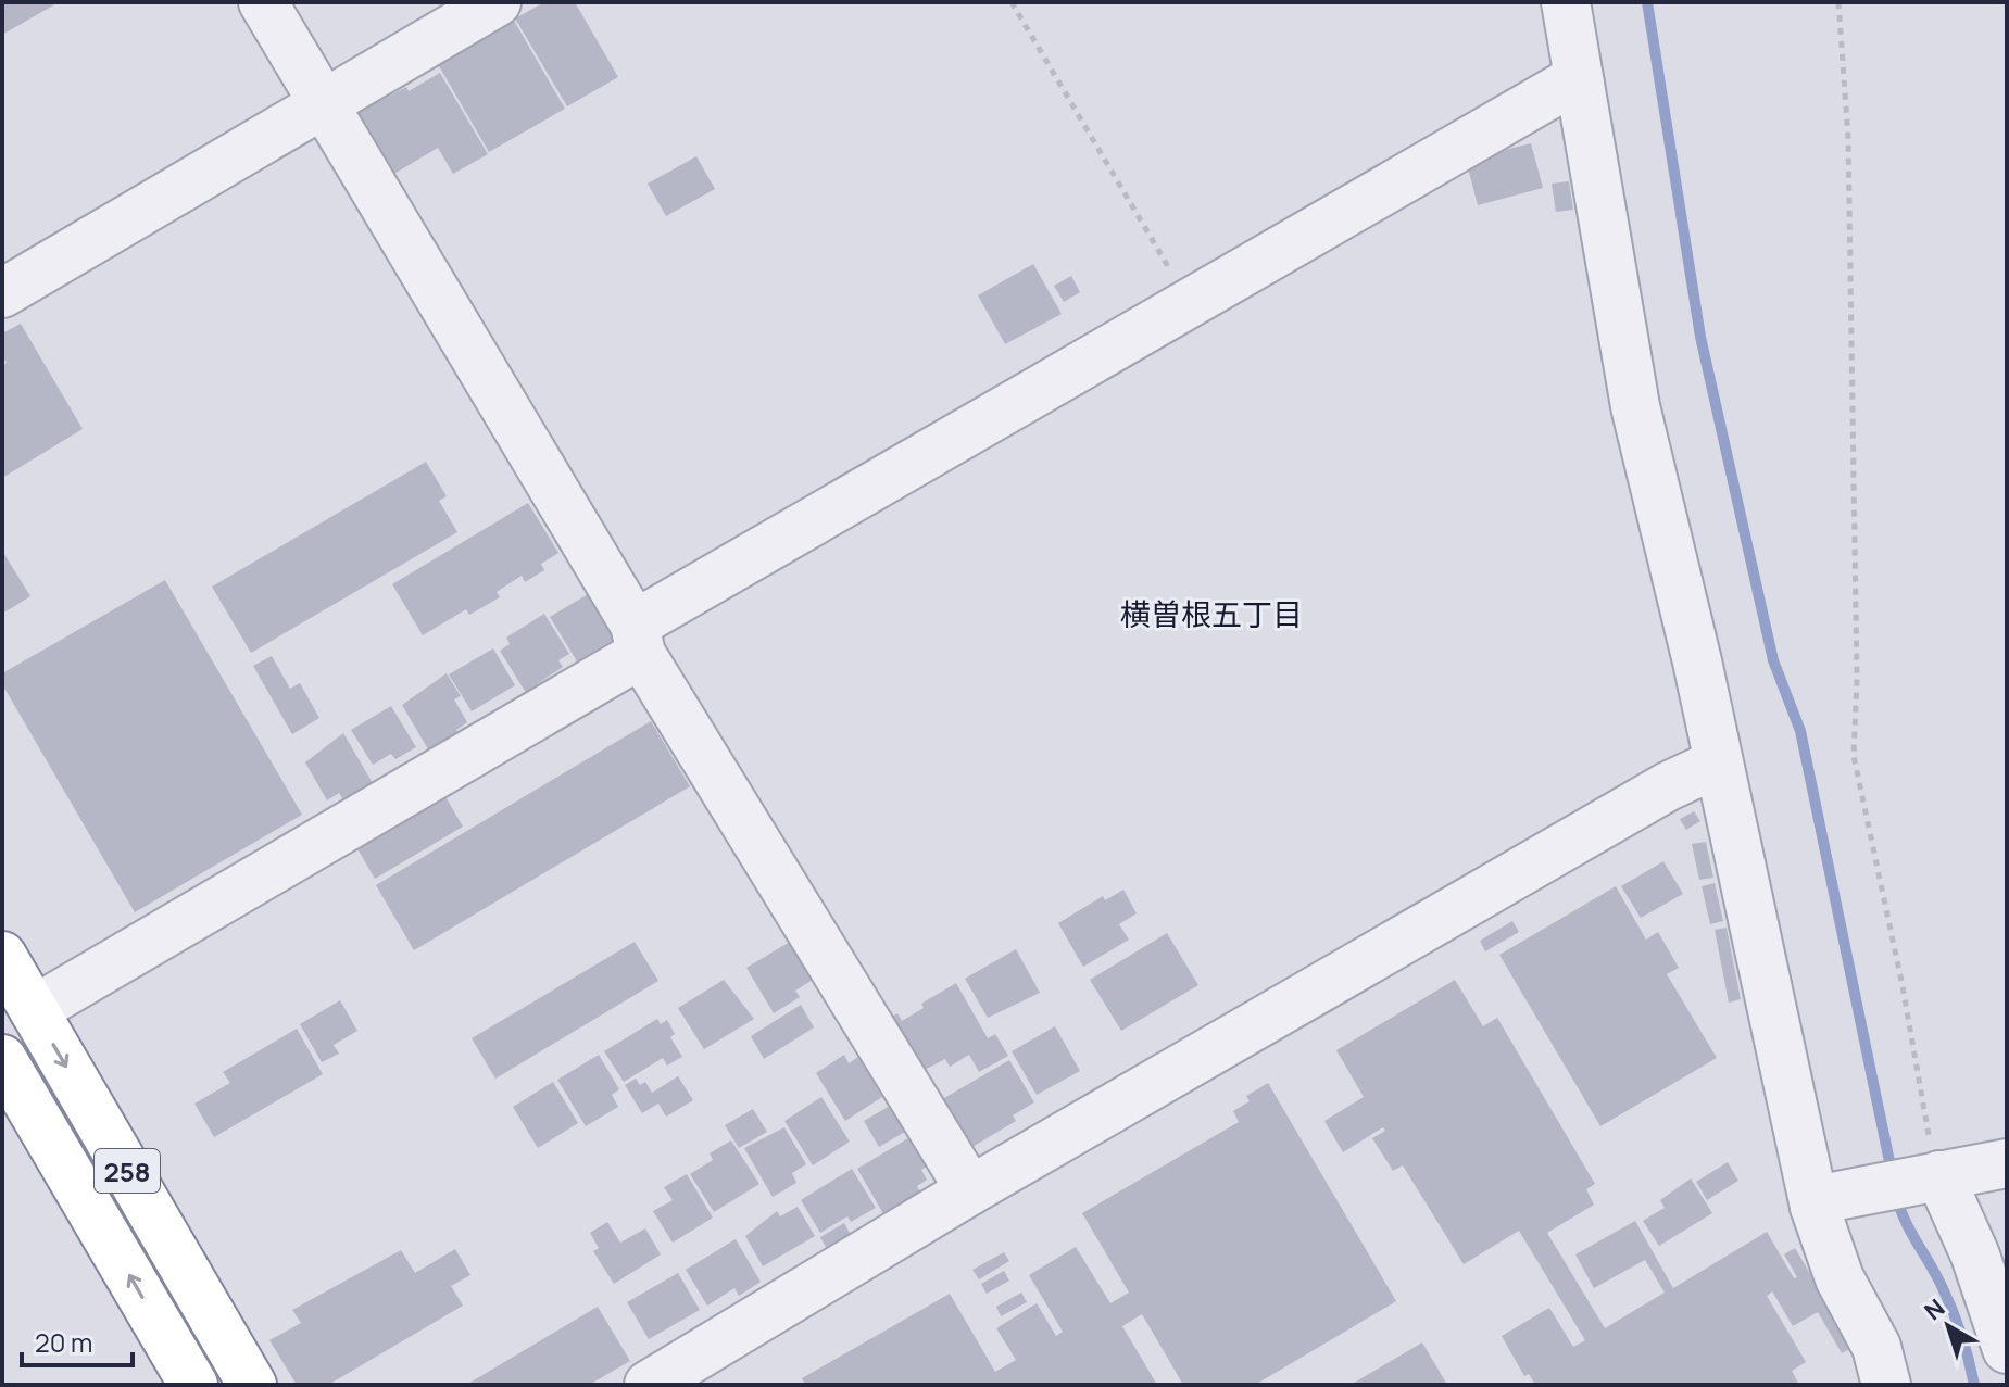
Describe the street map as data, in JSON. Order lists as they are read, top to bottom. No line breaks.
{"streets":{"highway":["258"]},"districts":["横曽根五丁目"],"scale_bar":"20 m","north":"top left"}
